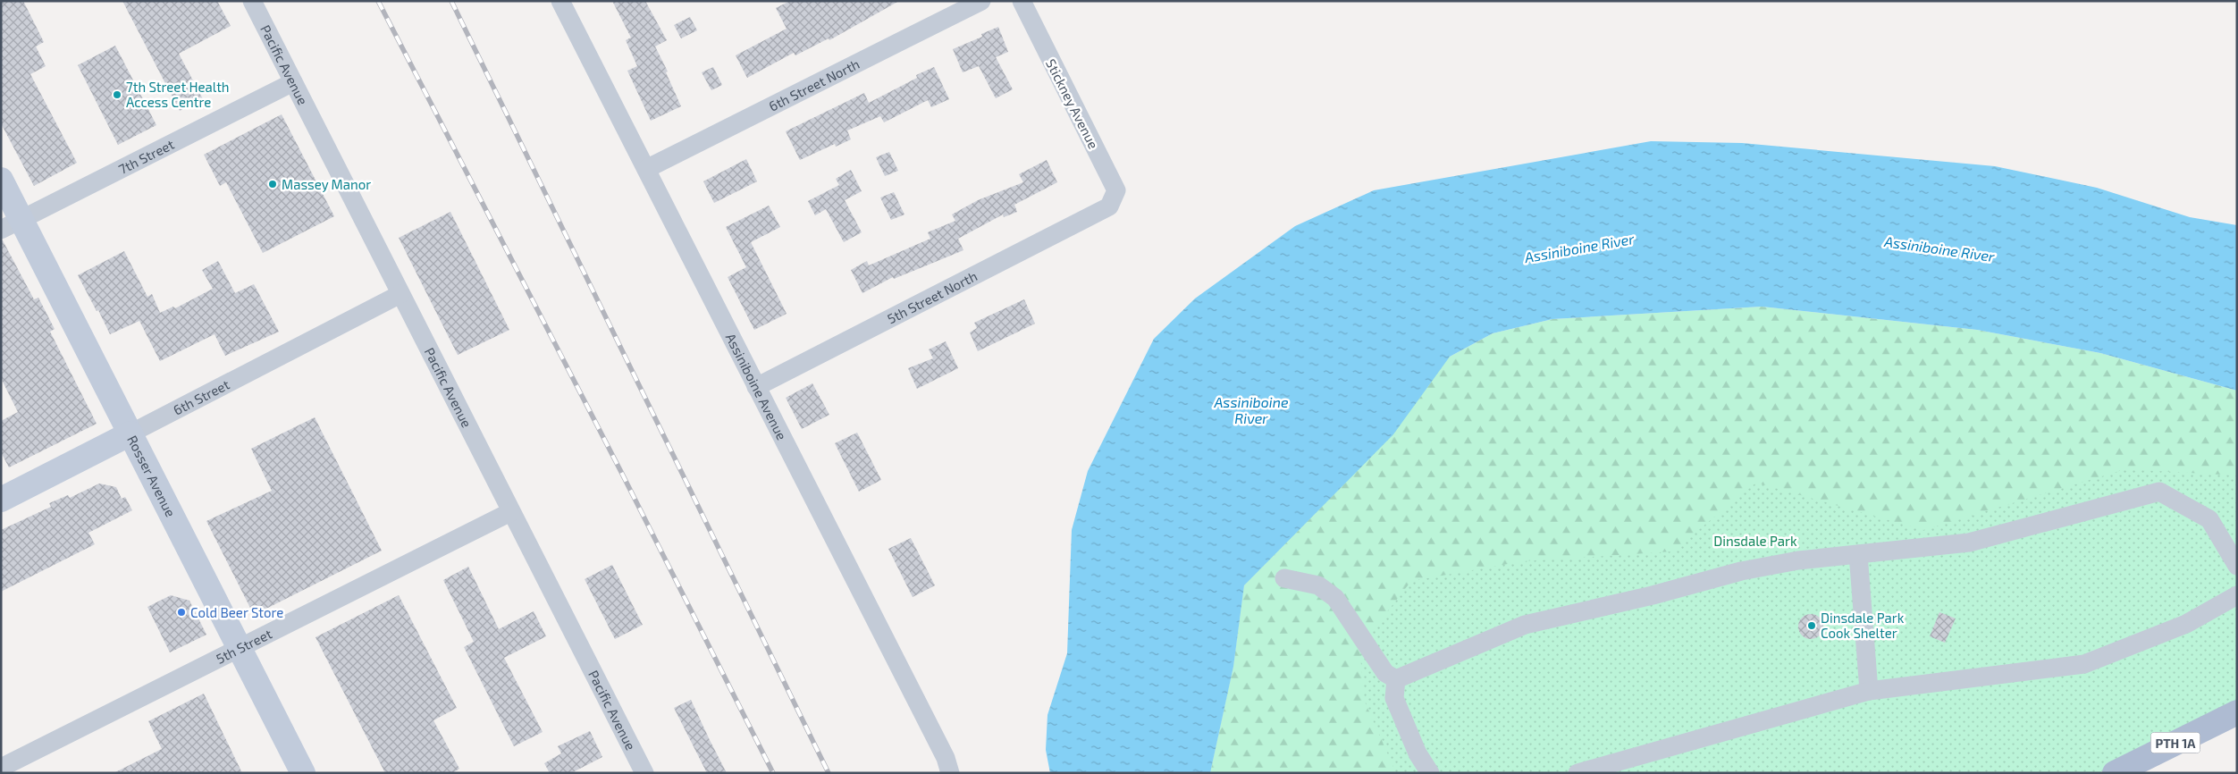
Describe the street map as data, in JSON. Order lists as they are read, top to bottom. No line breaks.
{"streets":{"main road":["PTH 1A"],"street":["Pacific Avenue","6th Street North","Stickney Avenue","7th Street","5th Street North","Assiniboine Avenue","6th Street","Rosser Avenue","5th Street"]},"crossings":[["Pacific Avenue","7th Street"],["Pacific Avenue","6th Street"],["Pacific Avenue","5th Street"],["6th Street North","Assiniboine Avenue"],["Stickney Avenue","5th Street North"],["7th Street","Rosser Avenue"],["5th Street North","Assiniboine Avenue"],["6th Street","Rosser Avenue"],["Rosser Avenue","5th Street"]],"water":["Assiniboine River"],"parks":["Dinsdale Park"],"places":["7th Street Health Access Centre","Massey Manor","Cold Beer Store","Dinsdale Park Cook Shelter"]}
